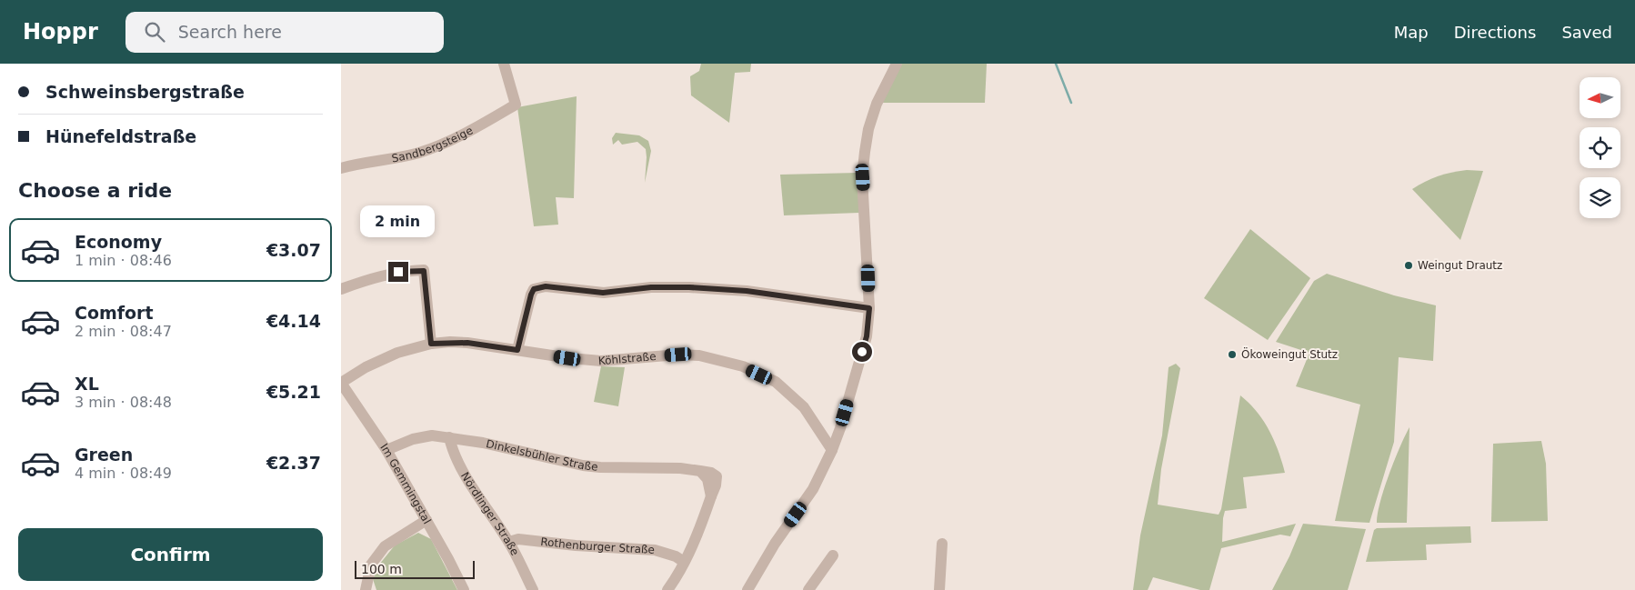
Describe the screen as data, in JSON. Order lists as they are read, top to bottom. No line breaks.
{"streets":{"street":["Sandbergsteige","Köhlstraße","Dinkelsbühler Straße","Im Gemmingstal","Nördlinger Straße","Rothenburger Straße"]},"crossings":[["Köhlstraße","Im Gemmingstal"],["Dinkelsbühler Straße","Im Gemmingstal"],["Dinkelsbühler Straße","Nördlinger Straße"],["Dinkelsbühler Straße","Rothenburger Straße"],["Nördlinger Straße","Rothenburger Straße"]],"places":["Weingut Drautz","Ökoweingut Stutz"],"scale_bar":"100 m","north":"left","page":{"header":"Hoppr","search":"Search here","nav":["Map","Directions","Saved"],"banner":["Schweinsbergstraße","Hünefeldstraße"],"heading":"Choose a ride","bubble":"2 min","list":[{"name":"Economy","note":"1 min · 08:46","value":"€3.07"},{"name":"Comfort","note":"2 min · 08:47","value":"€4.14"},{"name":"XL","note":"3 min · 08:48","value":"€5.21"},{"name":"Green","note":"4 min · 08:49","value":"€2.37"}],"buttons":"Confirm","scale":"100 m"}}
